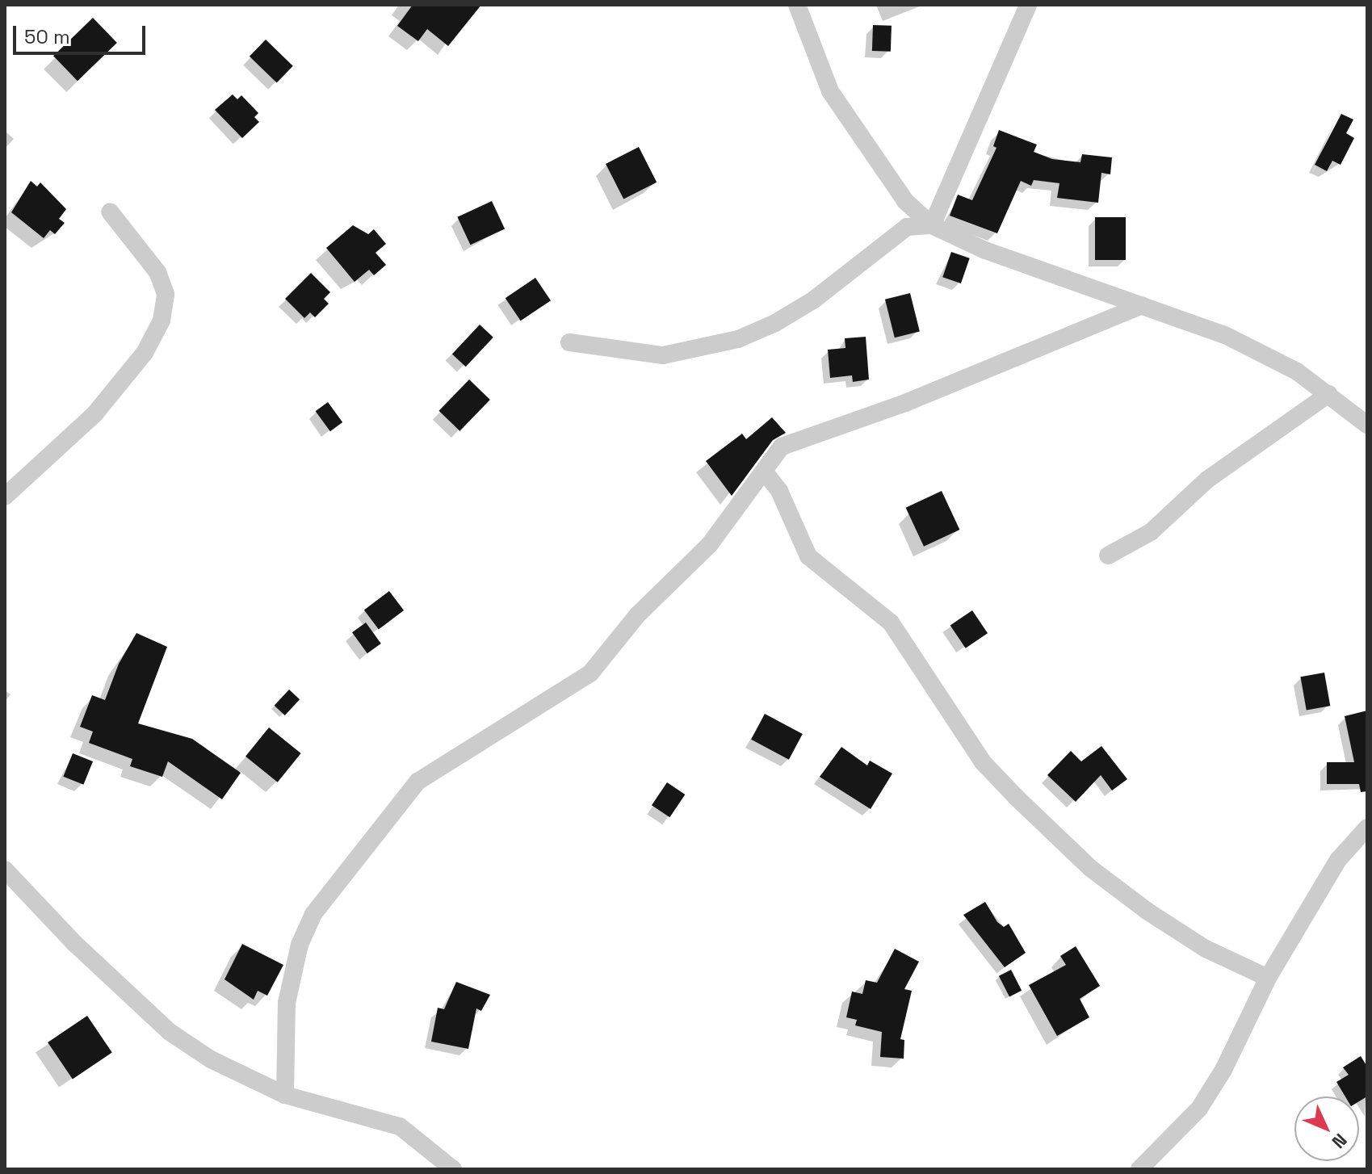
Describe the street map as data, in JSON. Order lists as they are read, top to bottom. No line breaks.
{"scale_bar":"50 m","north":"bottom right"}
